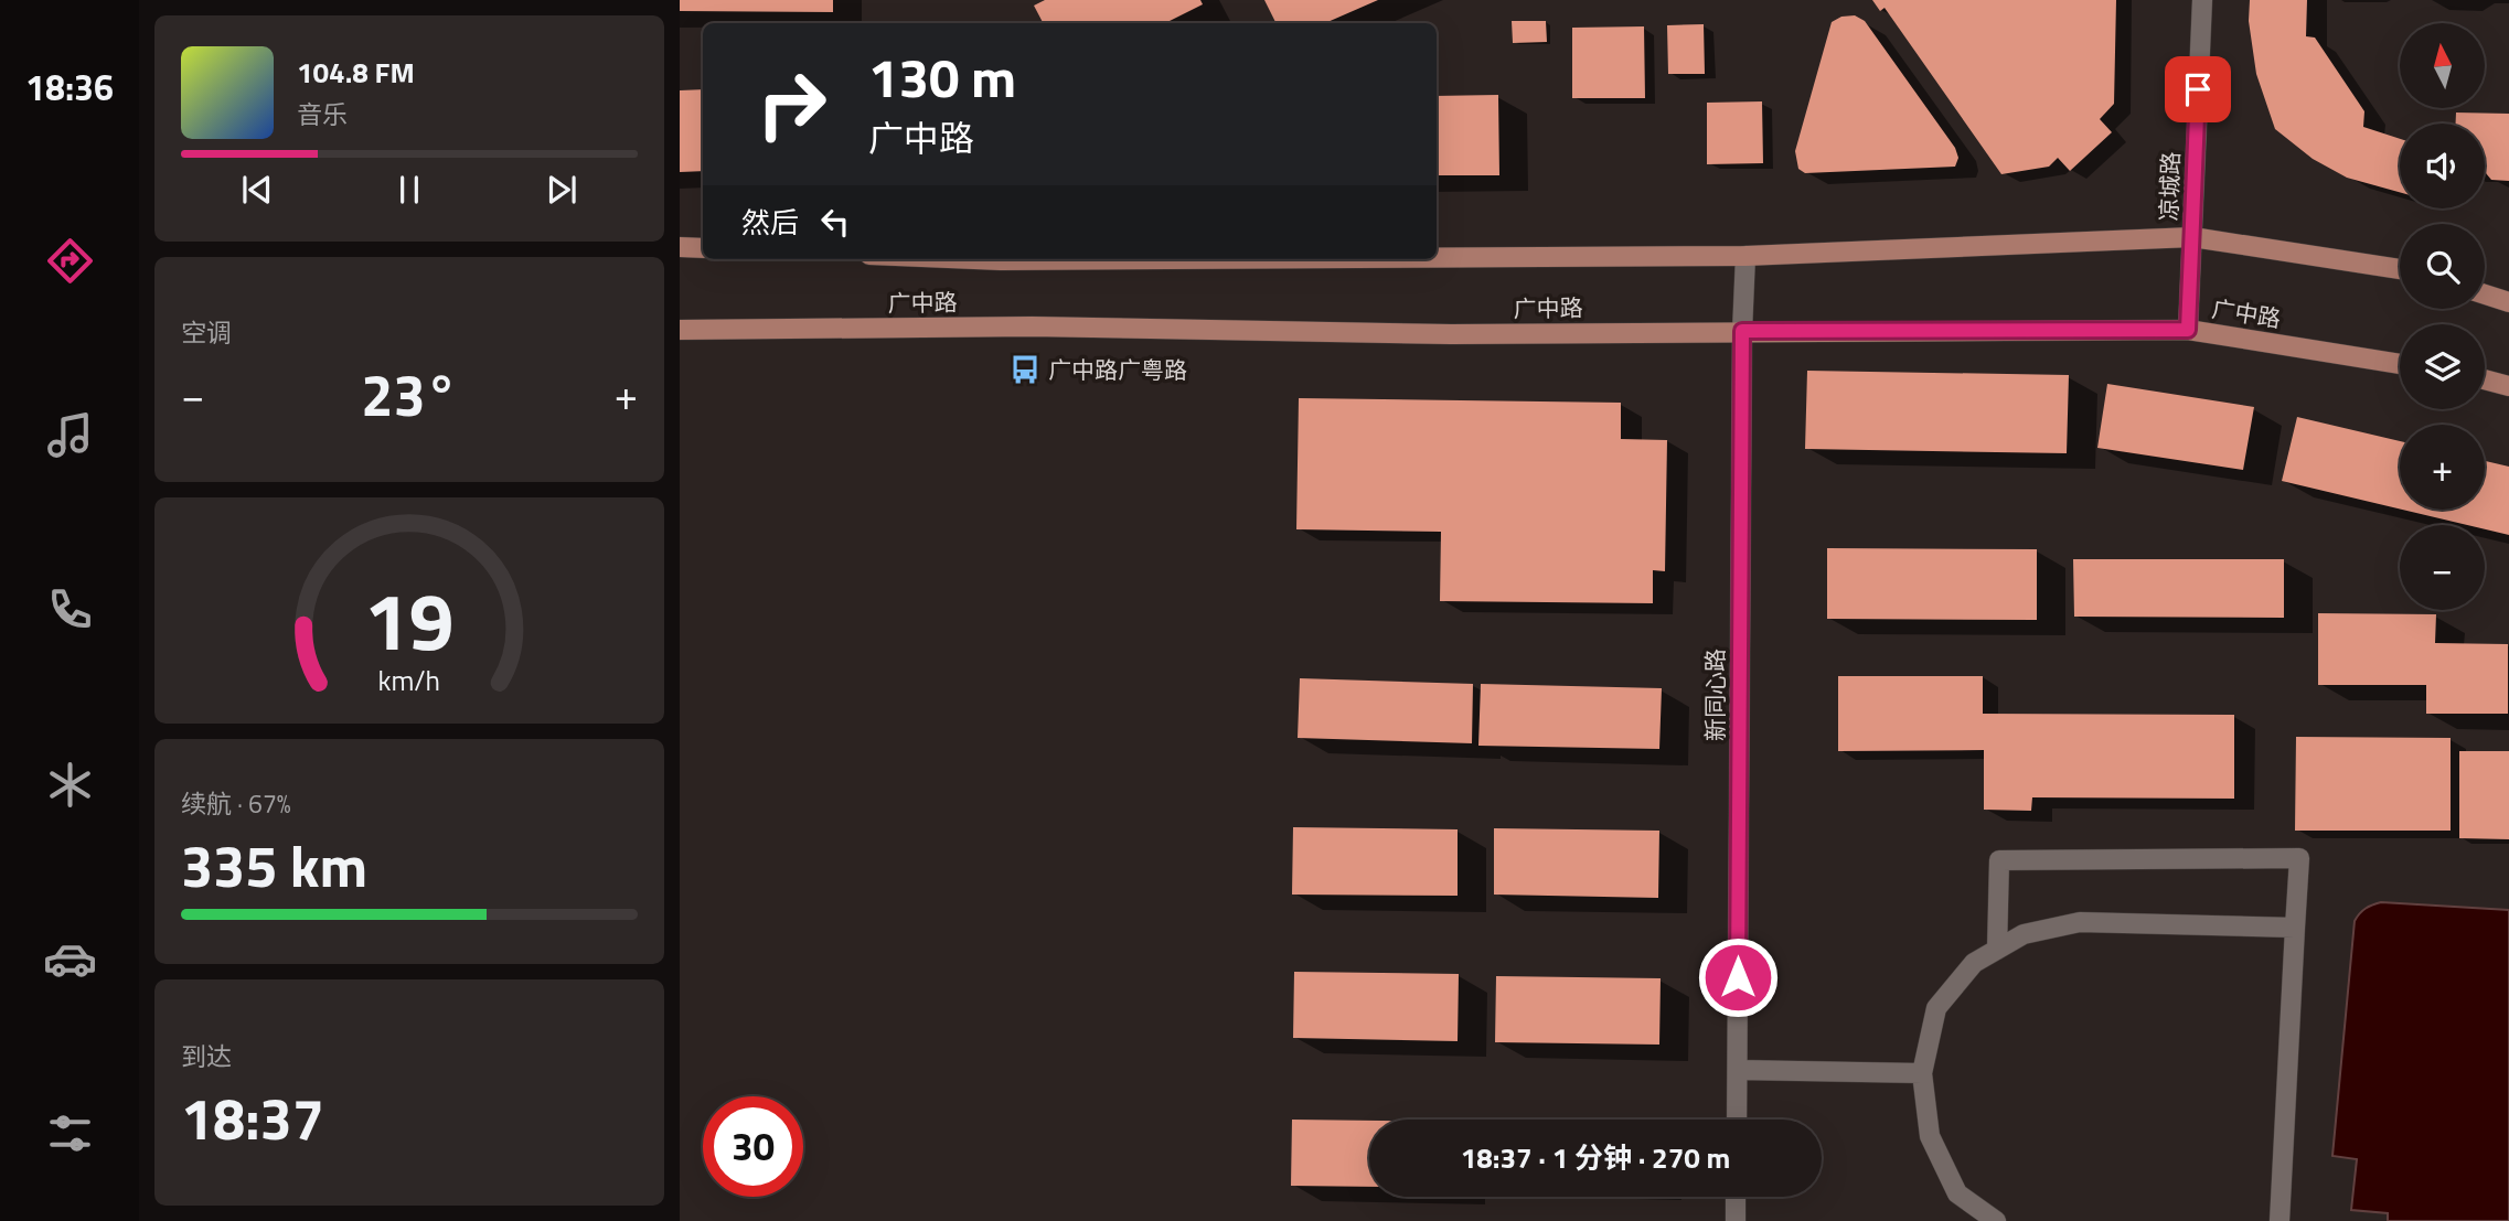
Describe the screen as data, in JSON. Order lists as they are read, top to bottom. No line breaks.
{"streets":{"main road":["广中路"],"street":["凉城路","新同心路"]},"crossings":[["凉城路","广中路"],["广中路","新同心路"]],"places":{"bus stop":["广中路广粤路"]},"north":"top","page":{"tabs":"18:36","map_buttons":["+","−"],"turn":["130 m","广中路"],"song":["104.8 FM","音乐"],"then":"然后","tile":["空调",["续航 · 67%","335 km"],["到达","18:37"]],"heat":["−","23°","+"],"limit":"30","trip":"18:37 · 1 分钟 · 270 m","gauge":["19","km/h"]}}
